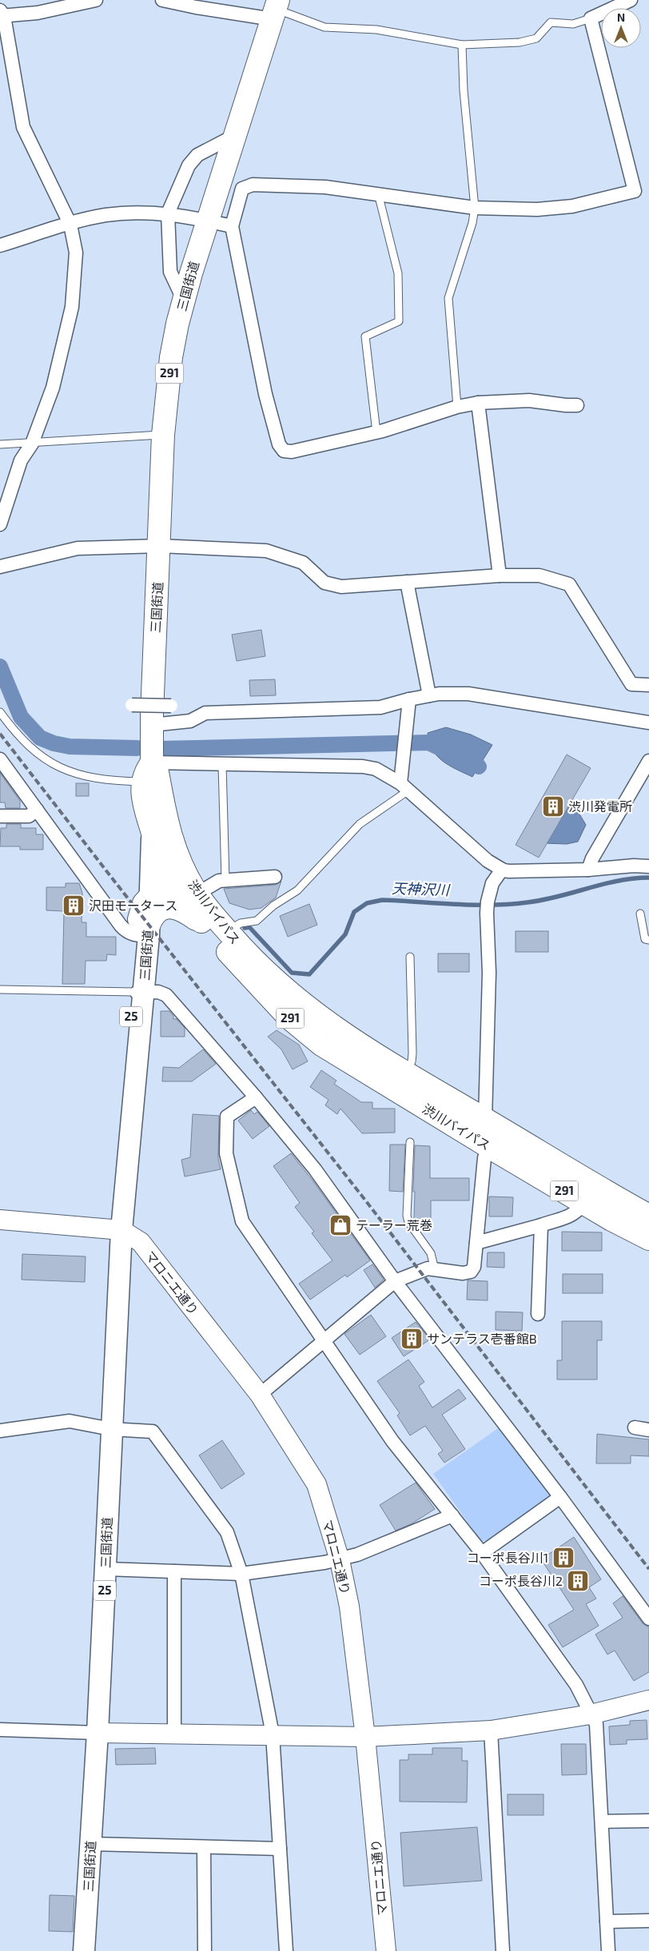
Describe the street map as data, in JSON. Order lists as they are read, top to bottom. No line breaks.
{"streets":{"highway":["三国街道","291","渋川バイパス"],"main road":["25"],"street":["マロニエ通り"]},"crossings":[["三国街道","渋川バイパス"],["三国街道","マロニエ通り"]],"water":["天神沢川"],"places":{"building":["渋川発電所","沢田モータース","サンテラス壱番館B","コーポ長谷川1","コーポ長谷川2"],"shop":["テーラー荒巻"]},"north":"top"}
